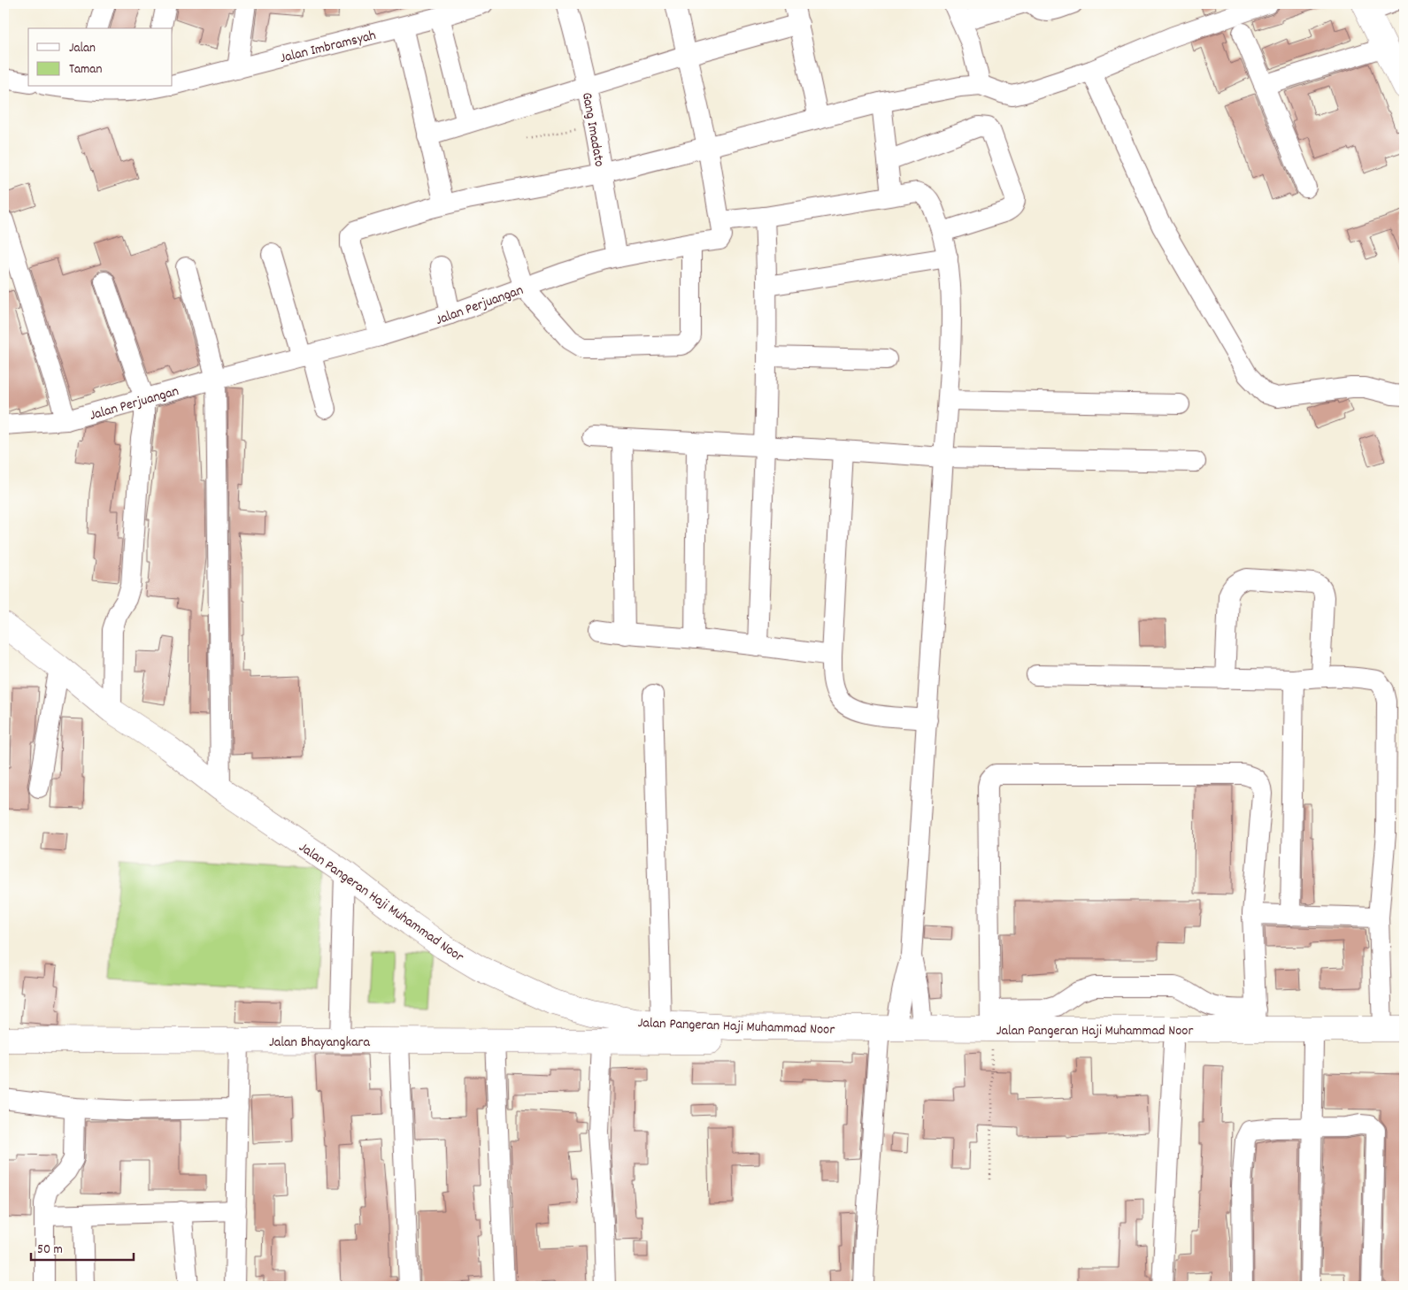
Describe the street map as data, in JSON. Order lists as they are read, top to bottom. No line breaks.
{"streets":{"main road":["Jalan Pangeran Haji Muhammad Noor","Jalan Bhayangkara"],"street":["Jalan Imbramsyah","Gang Imadato","Jalan Perjuangan"]},"crossings":[["Gang Imadato","Jalan Perjuangan"],["Jalan Pangeran Haji Muhammad Noor","Jalan Bhayangkara"]],"legend":["Jalan","Taman"],"scale_bar":"50 m"}
